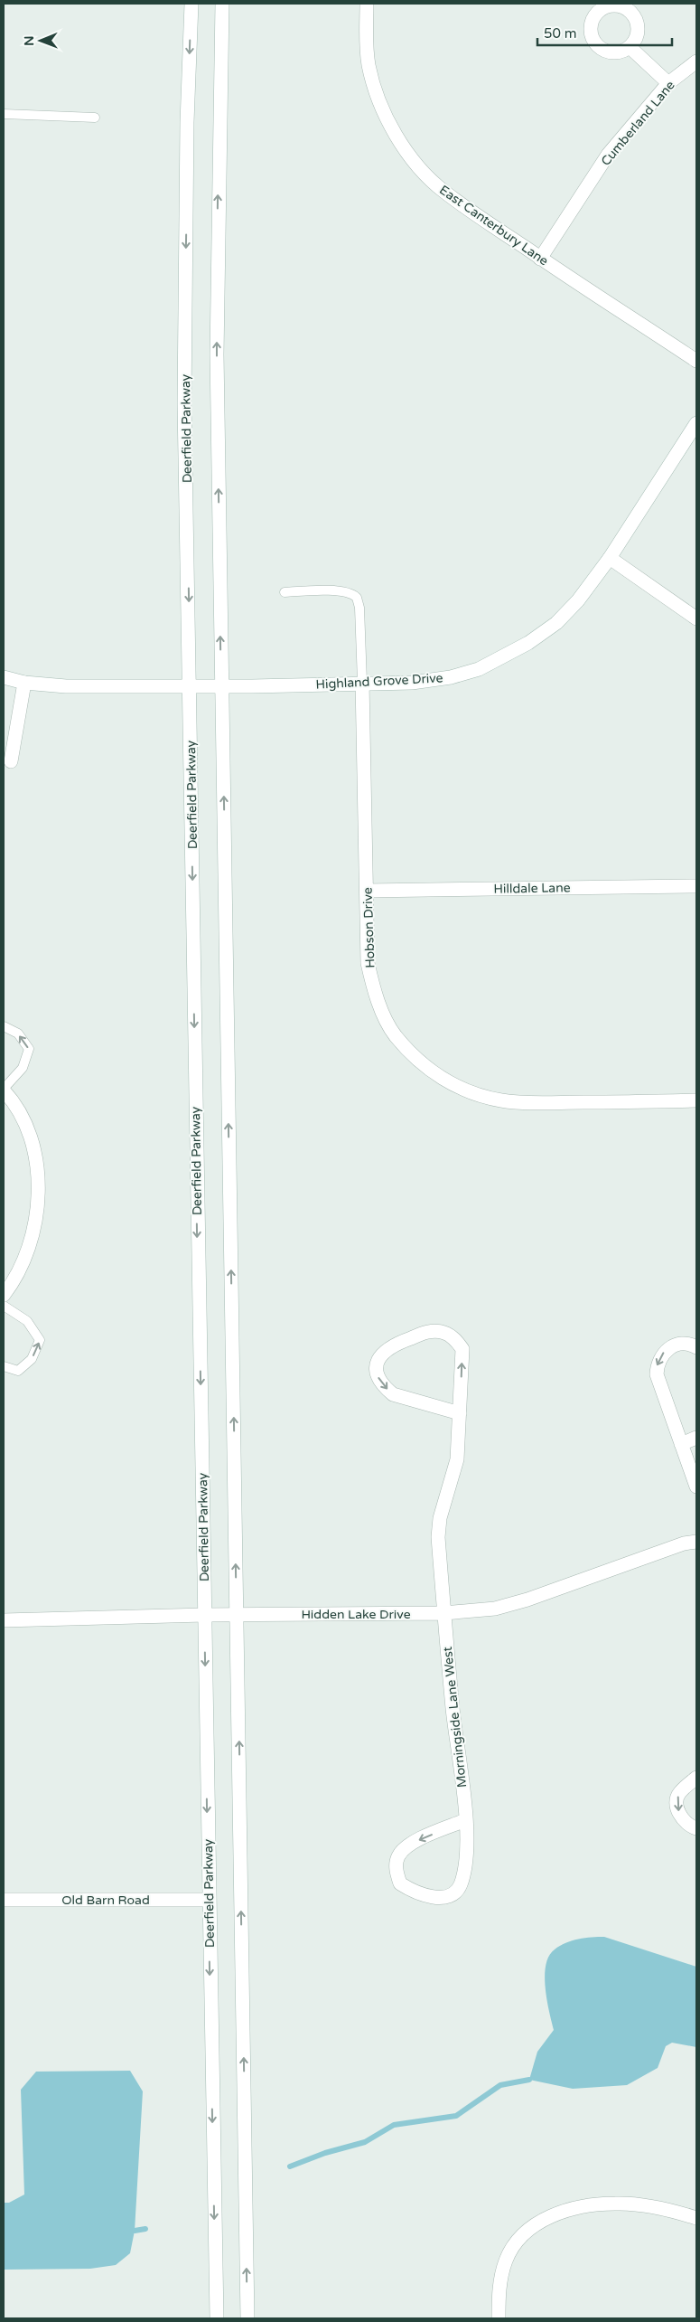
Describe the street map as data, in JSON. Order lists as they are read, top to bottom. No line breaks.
{"streets":{"street":["Cumberland Lane","East Canterbury Lane","Deerfield Parkway","Highland Grove Drive","Hilldale Lane","Hobson Drive","Hidden Lake Drive","Morningside Lane West","Old Barn Road"]},"crossings":[["Cumberland Lane","East Canterbury Lane"],["Deerfield Parkway","Highland Grove Drive"],["Deerfield Parkway","Hidden Lake Drive"],["Deerfield Parkway","Old Barn Road"],["Highland Grove Drive","Hobson Drive"],["Hilldale Lane","Hobson Drive"],["Hidden Lake Drive","Morningside Lane West"]],"scale_bar":"50 m","north":"left"}
